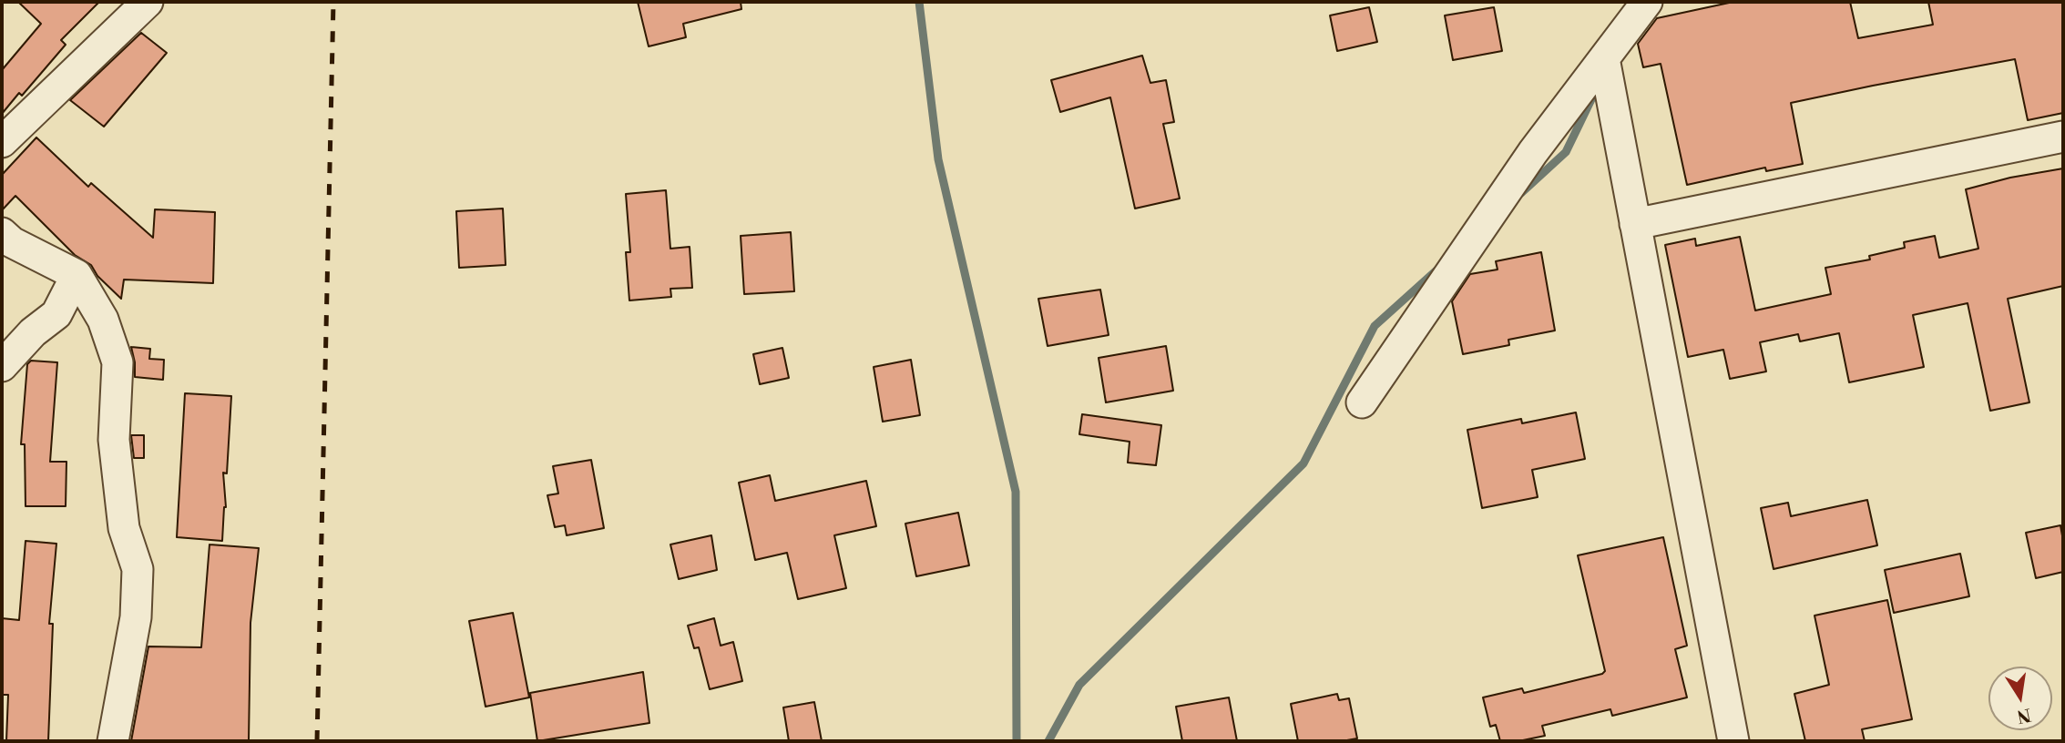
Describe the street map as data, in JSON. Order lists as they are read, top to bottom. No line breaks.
{"north":"bottom"}
